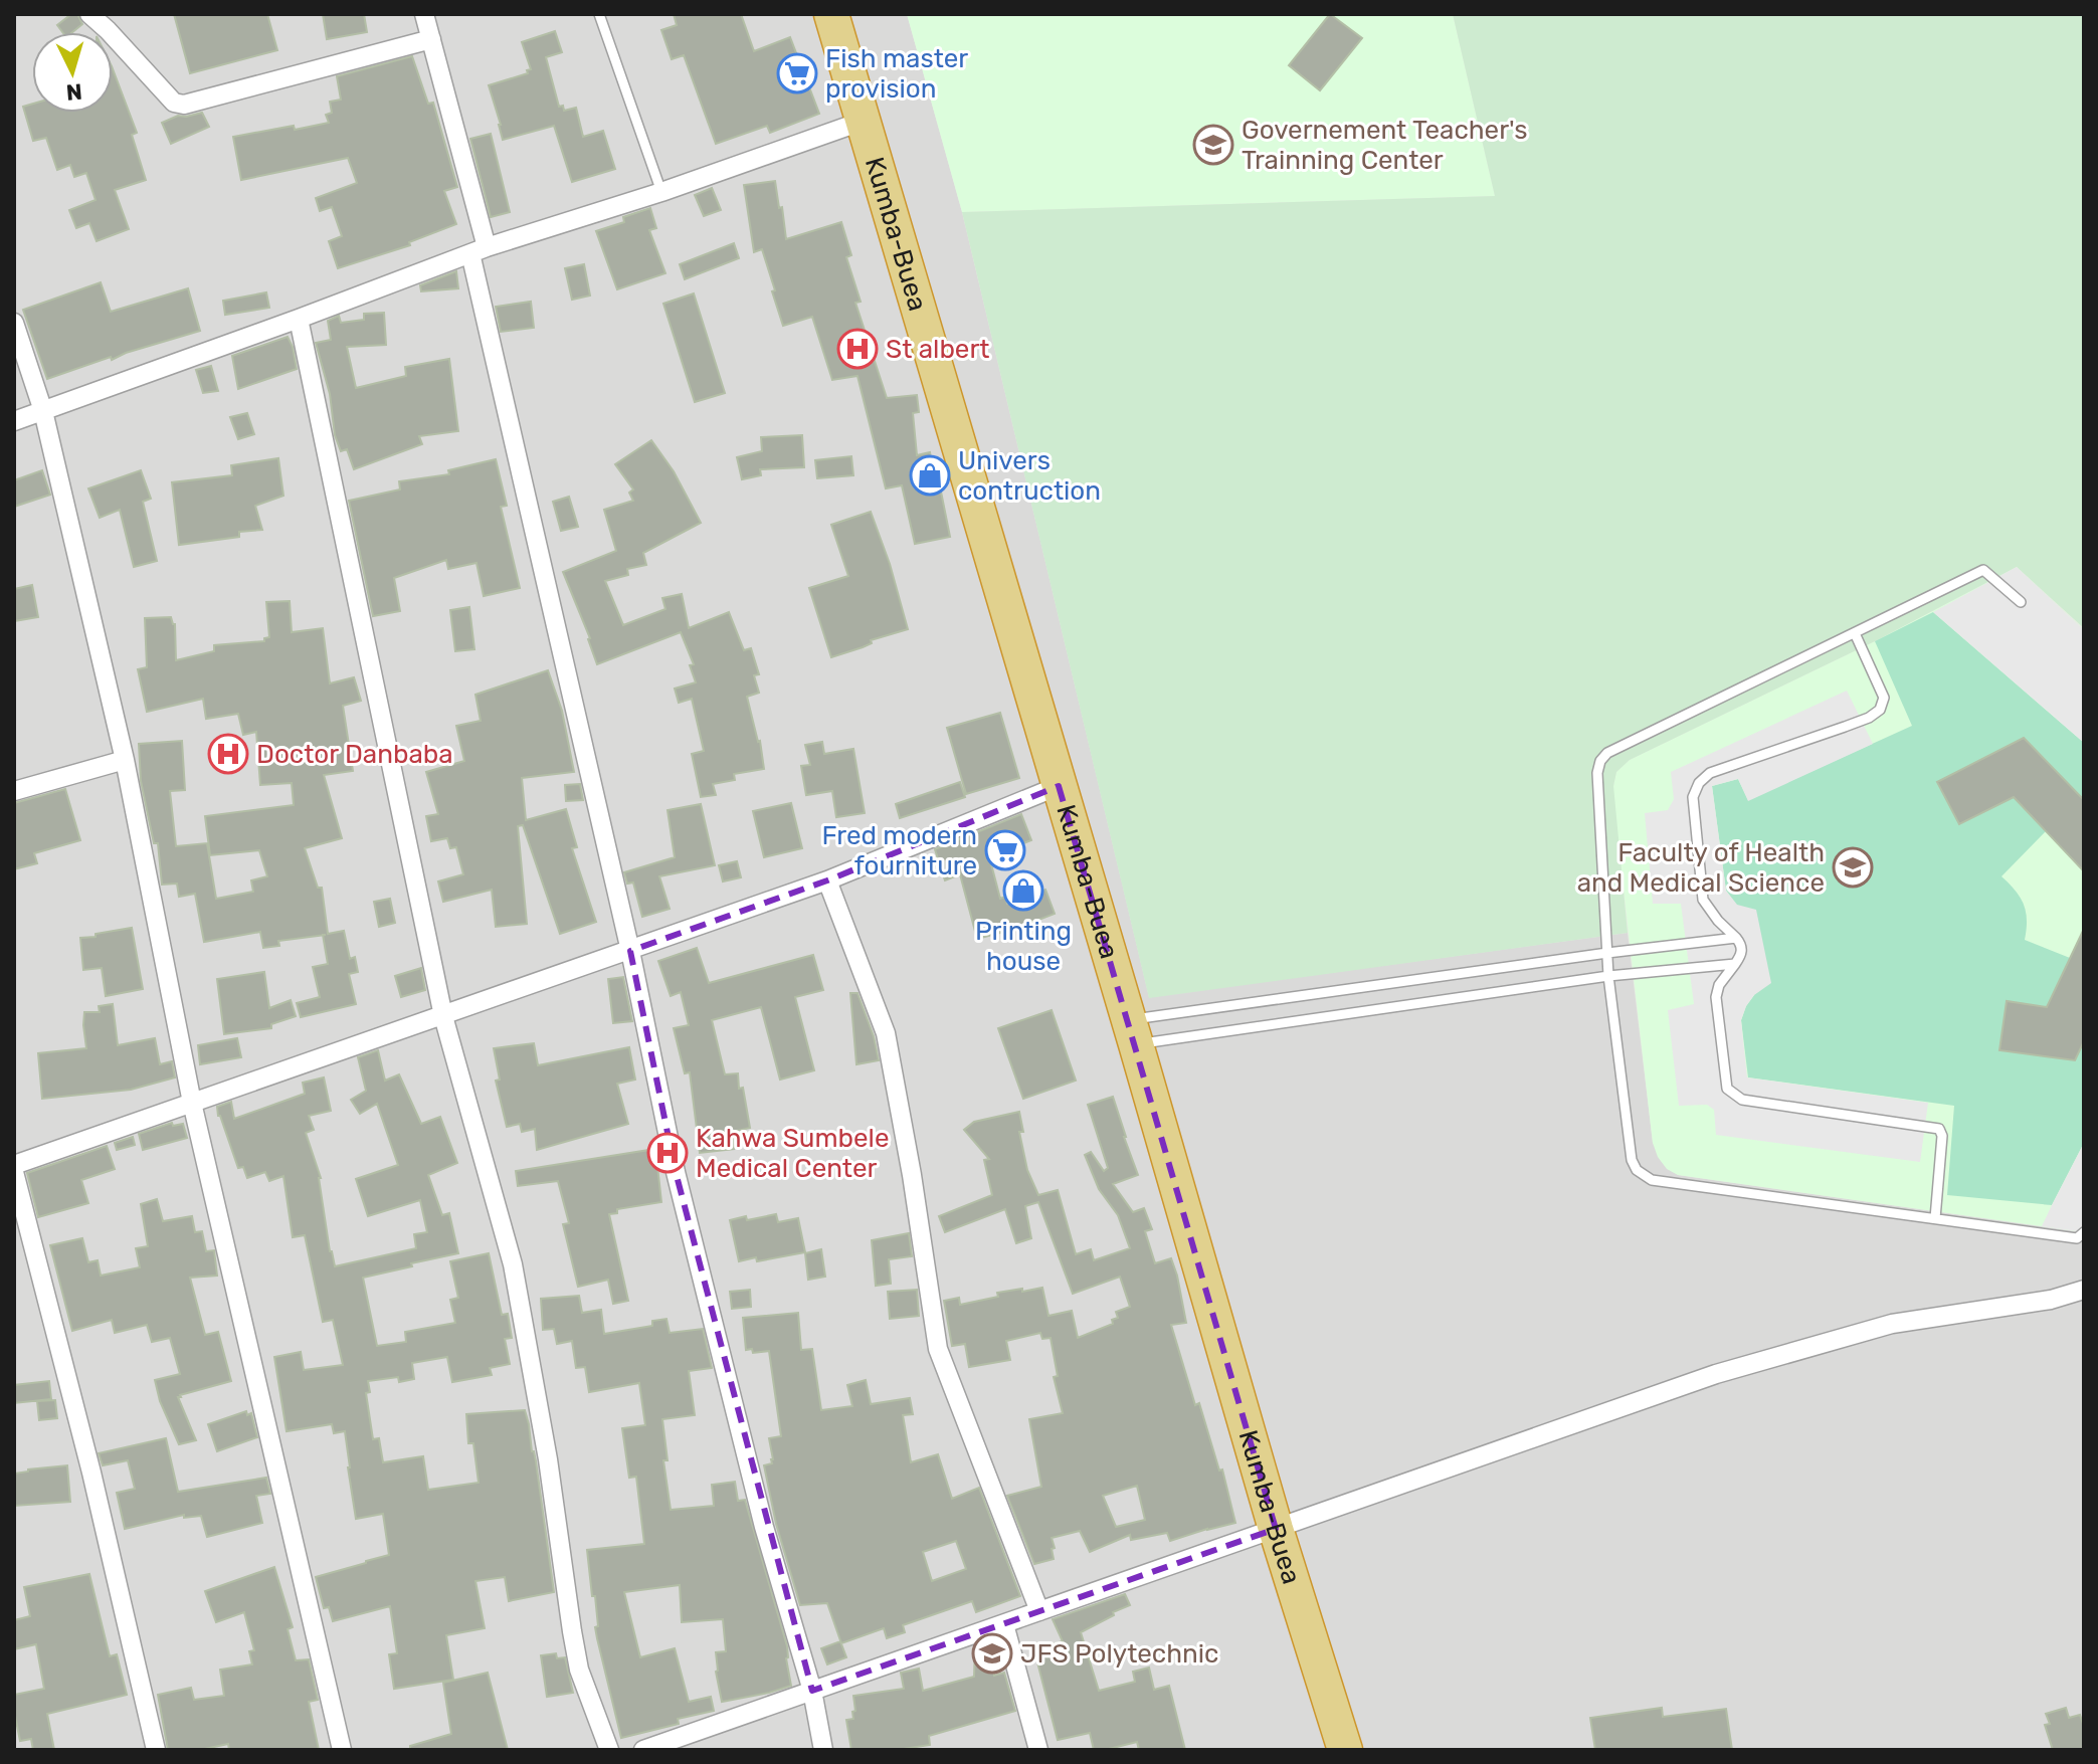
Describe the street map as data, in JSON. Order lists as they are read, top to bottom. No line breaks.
{"streets":{"highway":["Kumba-Buea"]},"places":{"supermarket":["Fish master provision","Fred modern fourniture"],"school or university":["Governement Teacher's Trainning Center","Faculty of Health and Medical Science","JFS Polytechnic"],"hospital":["St albert","Doctor Danbaba","Kahwa Sumbele Medical Center"],"shop":["Univers contruction","Printing house"]},"north":"bottom"}
